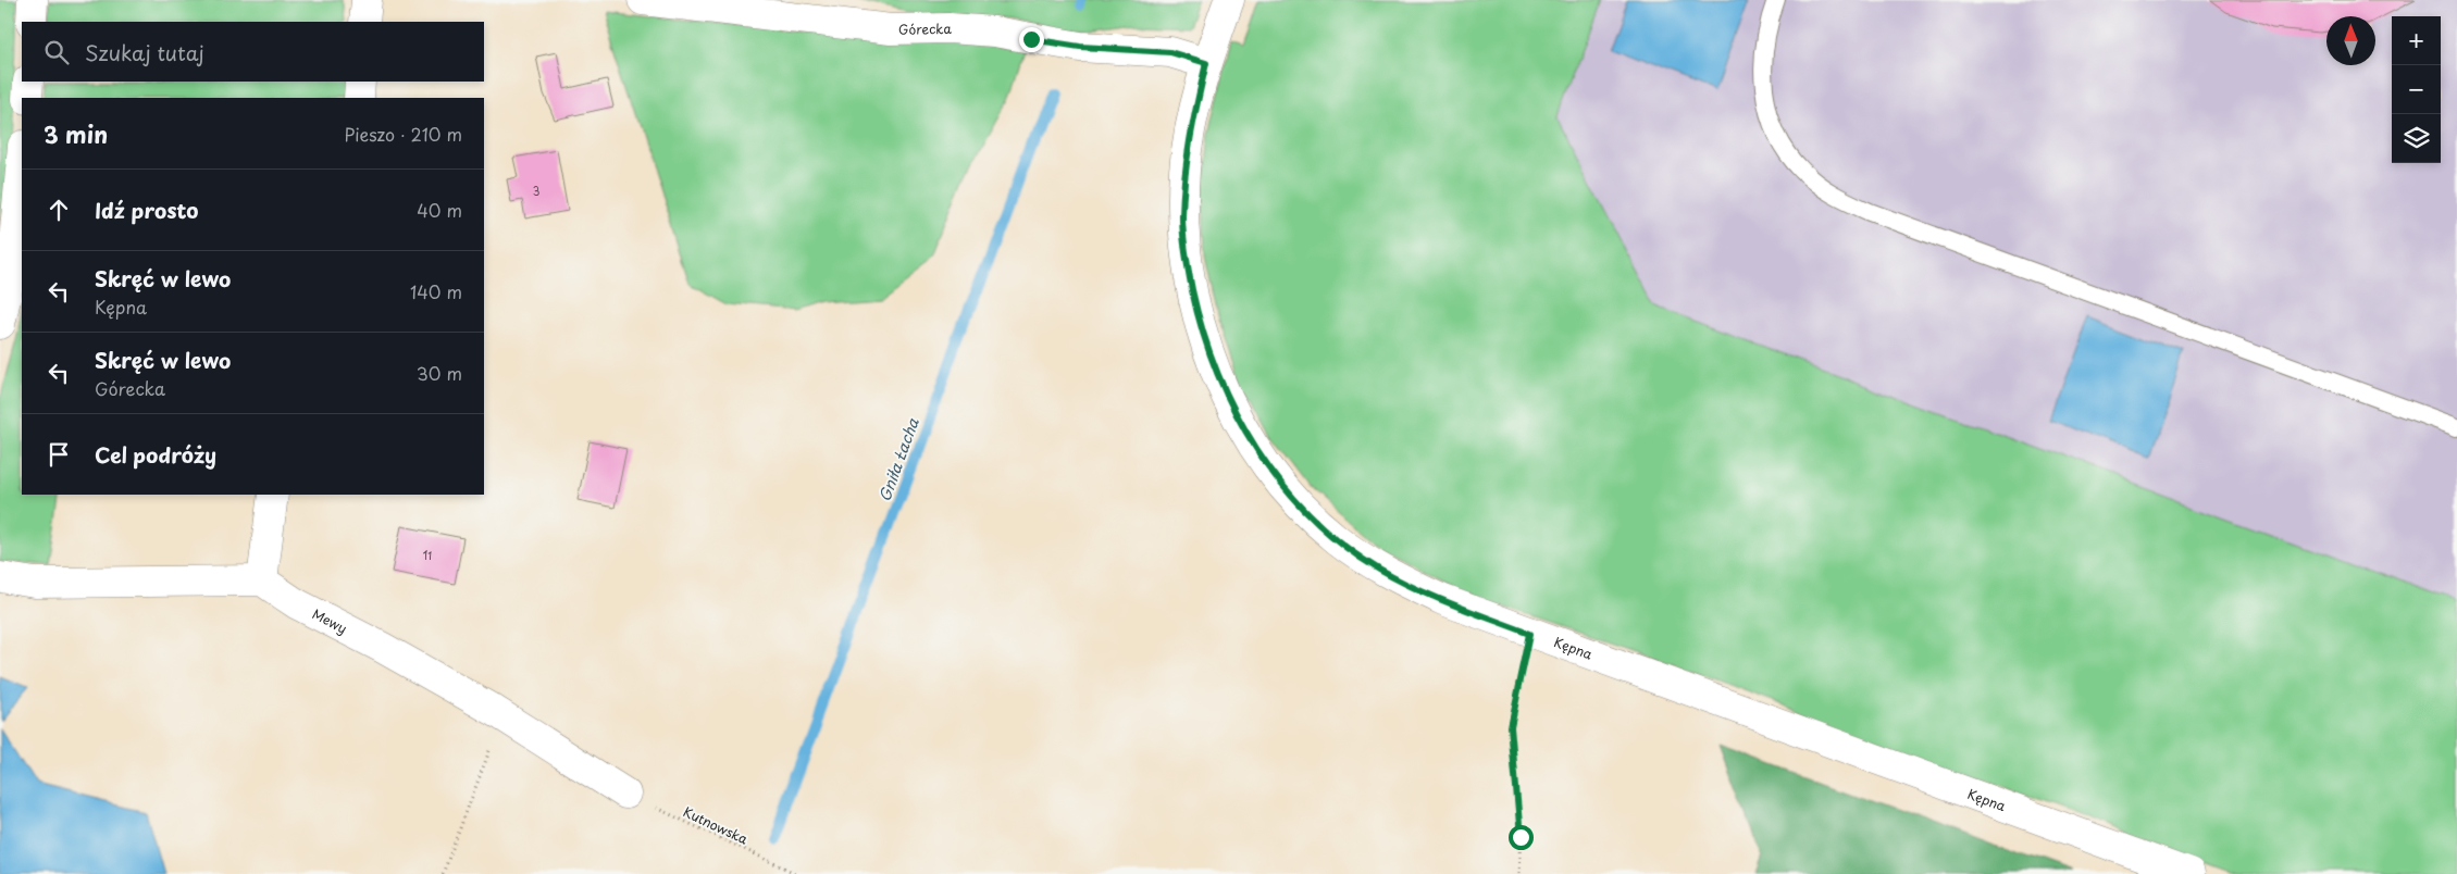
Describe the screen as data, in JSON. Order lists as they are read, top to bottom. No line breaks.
{"streets":{"street":["Górecka","Mewy","Kępna"],"path":["Kutnowska"]},"crossings":[["Górecka","Kępna"],["Mewy","Kutnowska"]],"water":["Gniła Łacha"],"house_numbers":["3","11"],"north":"top","page":{"map_buttons":["+","−"],"search":"Szukaj tutaj","heading":["3 min","Pieszo · 210 m"],"list":[["Idź prosto","40 m"],["Skręć w lewo","Kępna","140 m"],["Skręć w lewo","Górecka","30 m"],"Cel podróży"]}}
